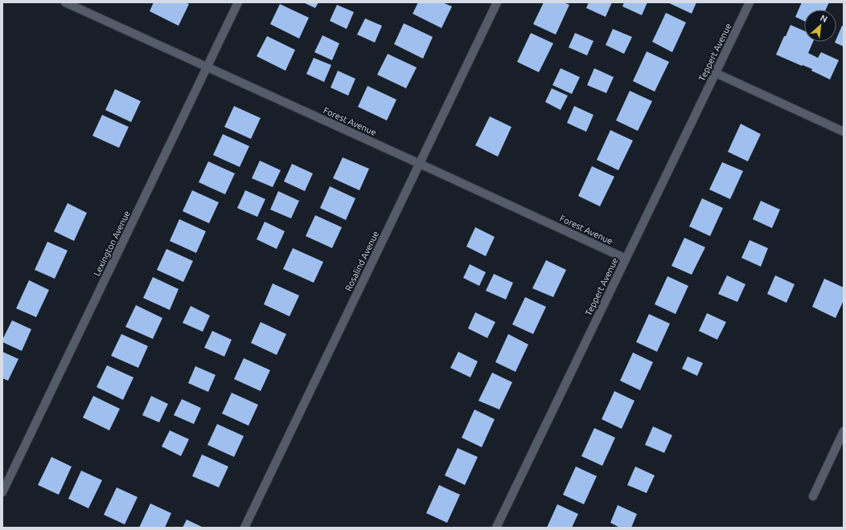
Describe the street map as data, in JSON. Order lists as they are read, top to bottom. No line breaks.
{"streets":{"street":["Teppert Avenue","Forest Avenue","Lexington Avenue","Rosalind Avenue"]},"crossings":[["Teppert Avenue","Forest Avenue"],["Forest Avenue","Lexington Avenue"],["Forest Avenue","Rosalind Avenue"]],"north":"top right"}
